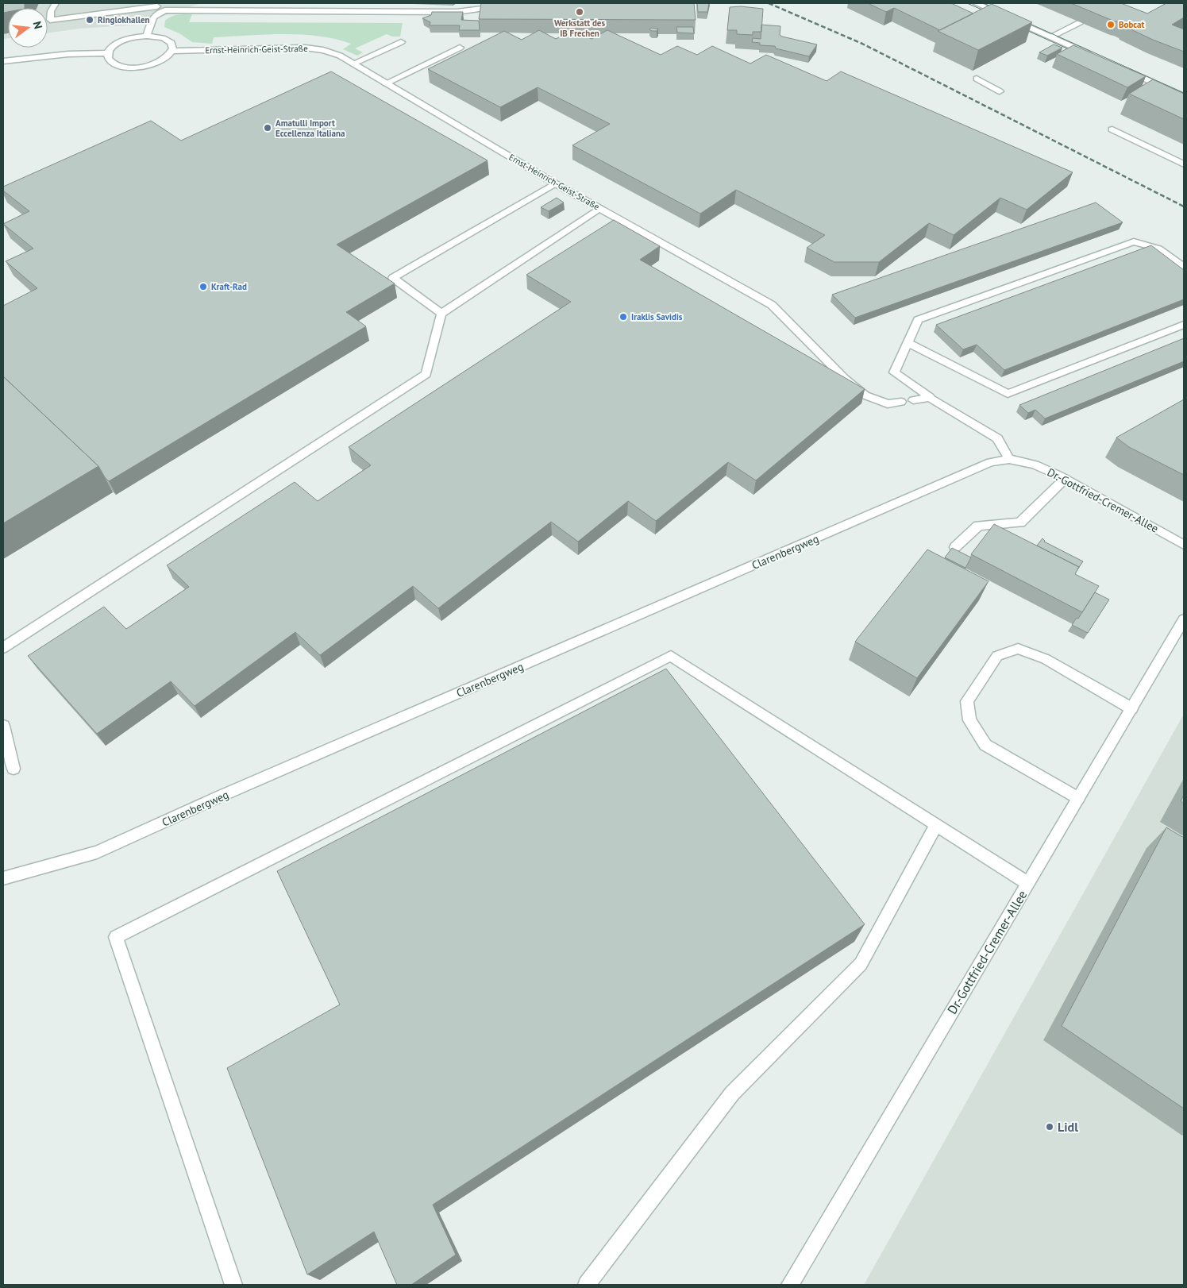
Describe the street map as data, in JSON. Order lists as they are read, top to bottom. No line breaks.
{"streets":{"street":["Ernst-Heinrich-Geist-Straße","Dr.-Gottfried-Cremer-Allee","Clarenbergweg"]},"crossings":[["Dr.-Gottfried-Cremer-Allee","Clarenbergweg"]],"places":["Werkstatt des IB Frechen","Ringlokhallen","Bobcat","Amatulli Import Eccellenza Italiana","Kraft-Rad","Iraklis Savidis","Lidl"],"north":"right"}
